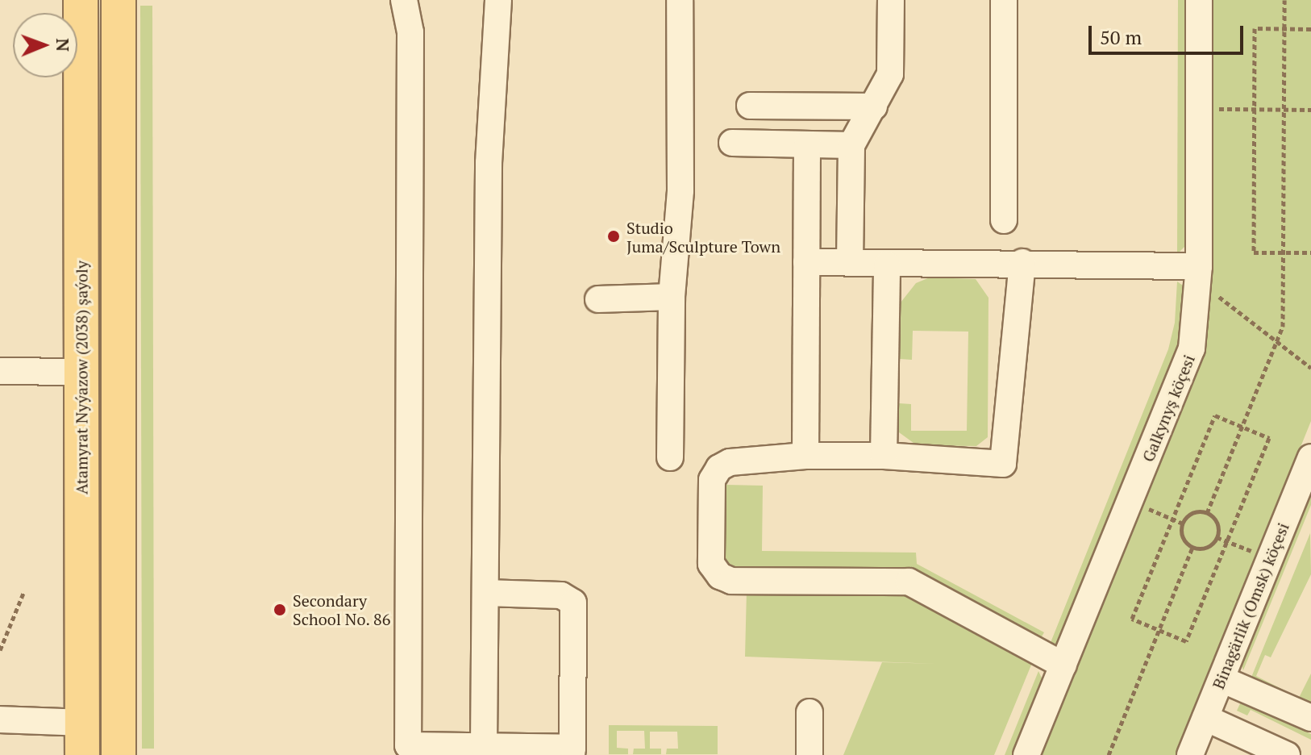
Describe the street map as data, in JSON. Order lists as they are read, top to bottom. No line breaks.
{"streets":{"main road":["Atamyrat Nyýazow (2038) şaýoly"],"street":["Galkynyş köçesi","Binagärlik (Omsk) köçesi"]},"places":["Studio Juma/Sculpture Town","Secondary School No. 86"],"scale_bar":"50 m","north":"right"}
